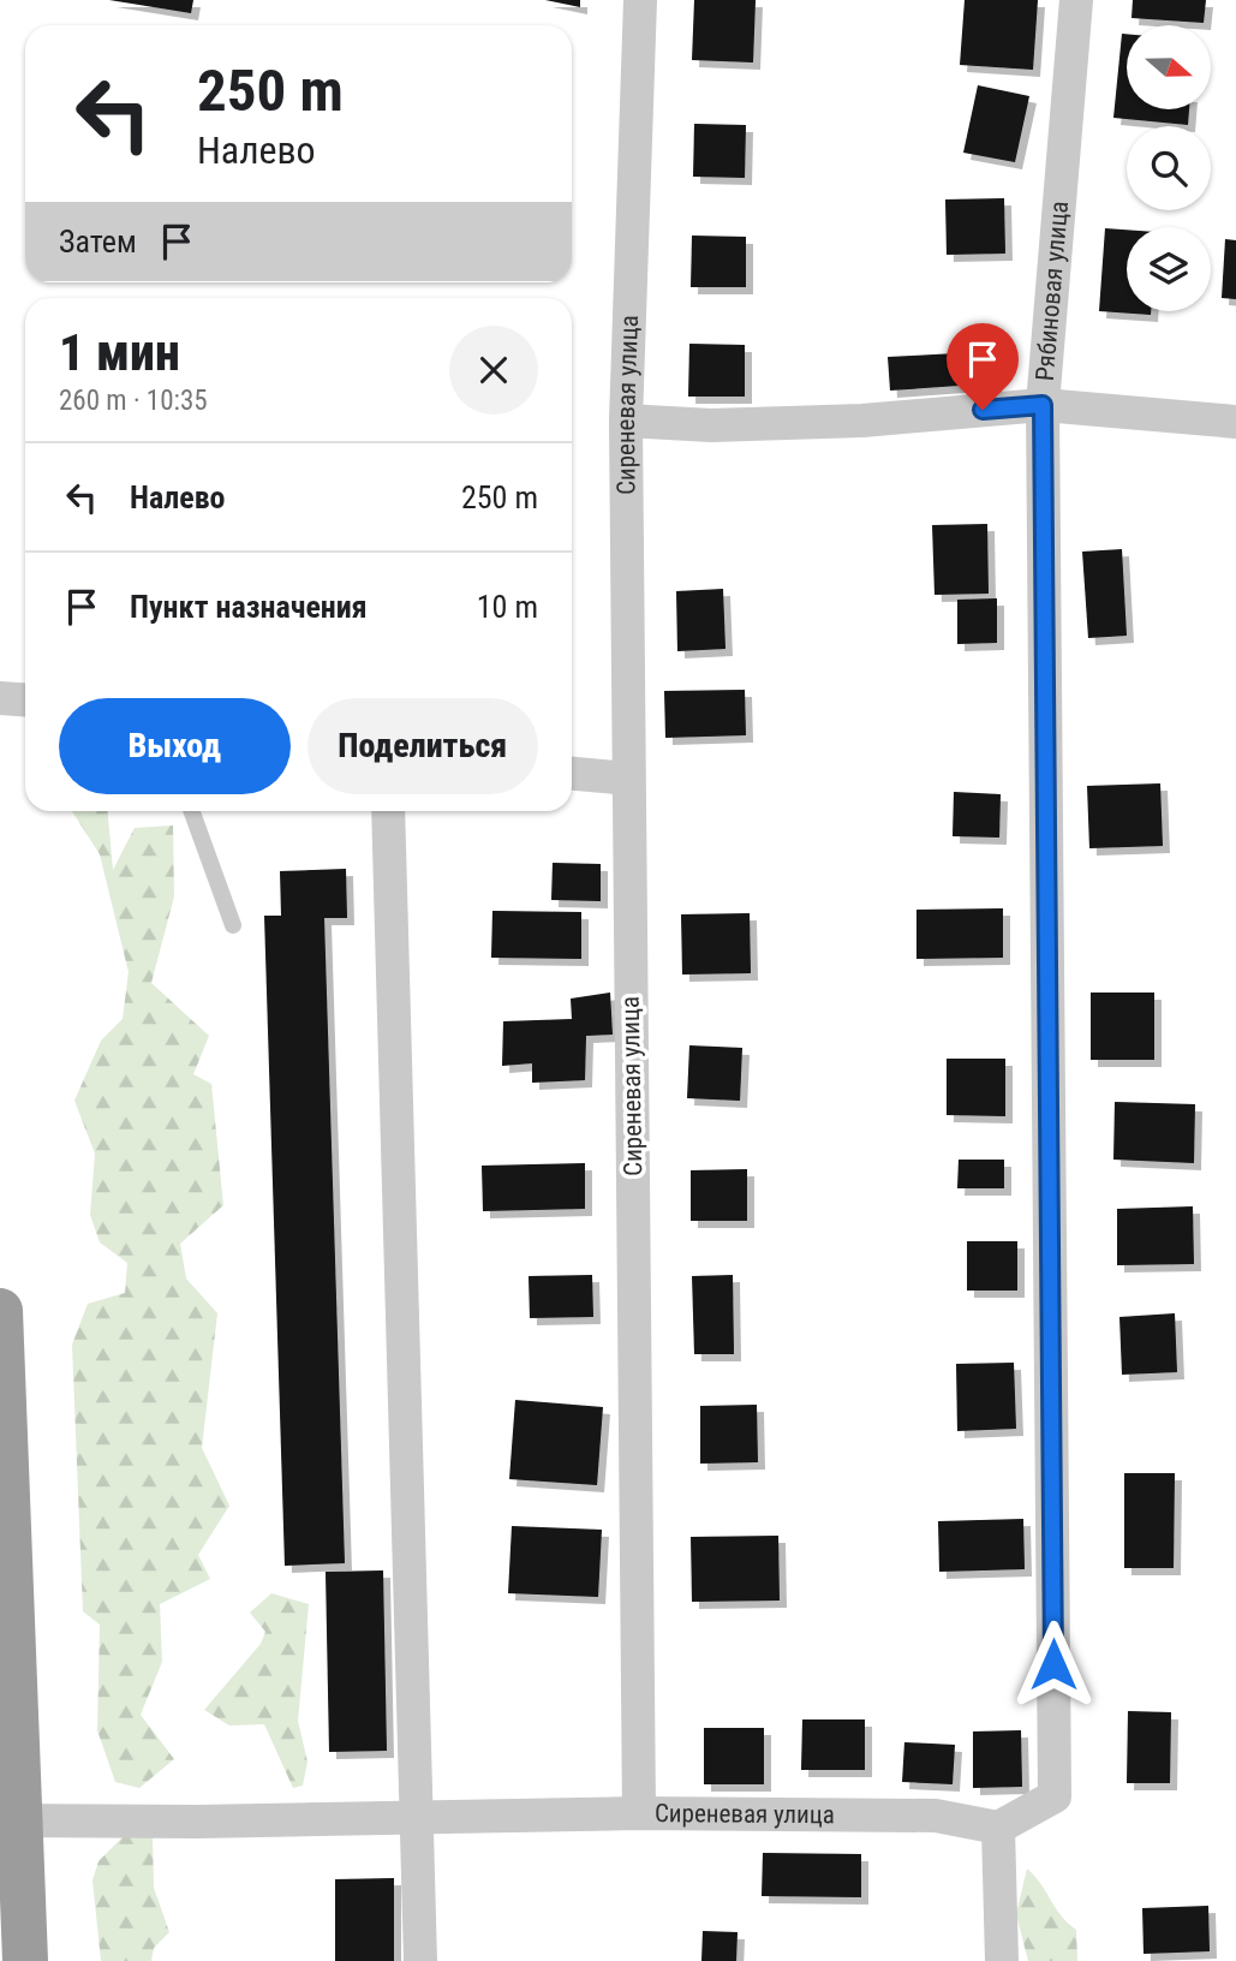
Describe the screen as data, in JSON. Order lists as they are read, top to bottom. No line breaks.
{"streets":{"street":["Рябиновая улица","Сиреневая улица"]},"crossings":[["Рябиновая улица","Сиреневая улица"]],"north":"right","page":{"turn":["250 m","Налево"],"then":"Затем","heading":["1 мин","260 m · 10:35"],"list":[{"name":"Налево","value":"250 m"},{"name":"Пункт назначения","value":"10 m"}],"buttons":["Выход","Поделиться"]}}
